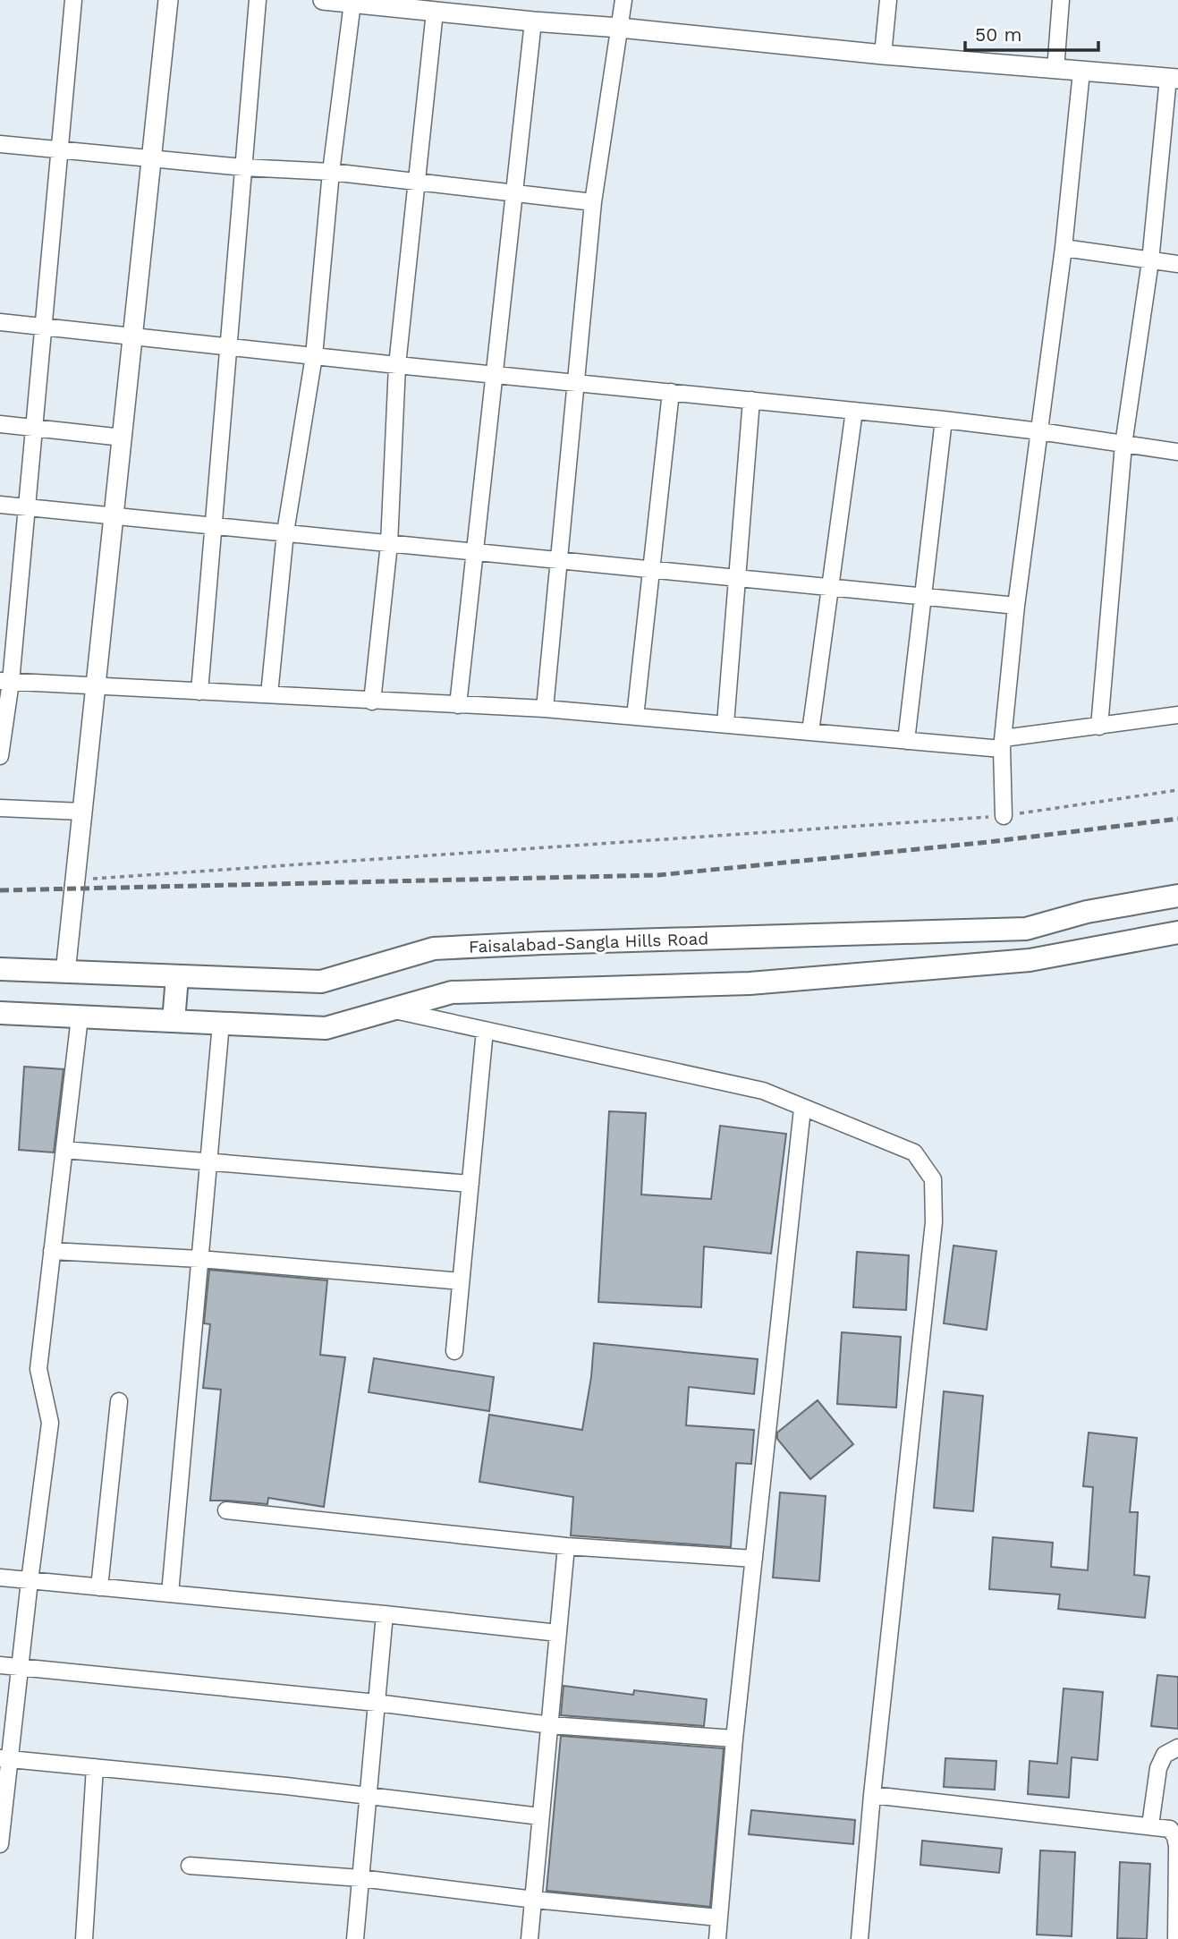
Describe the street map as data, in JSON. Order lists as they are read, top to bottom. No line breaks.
{"streets":{"main road":["Faisalabad-Sangla Hills Road"]},"scale_bar":"50 m"}
